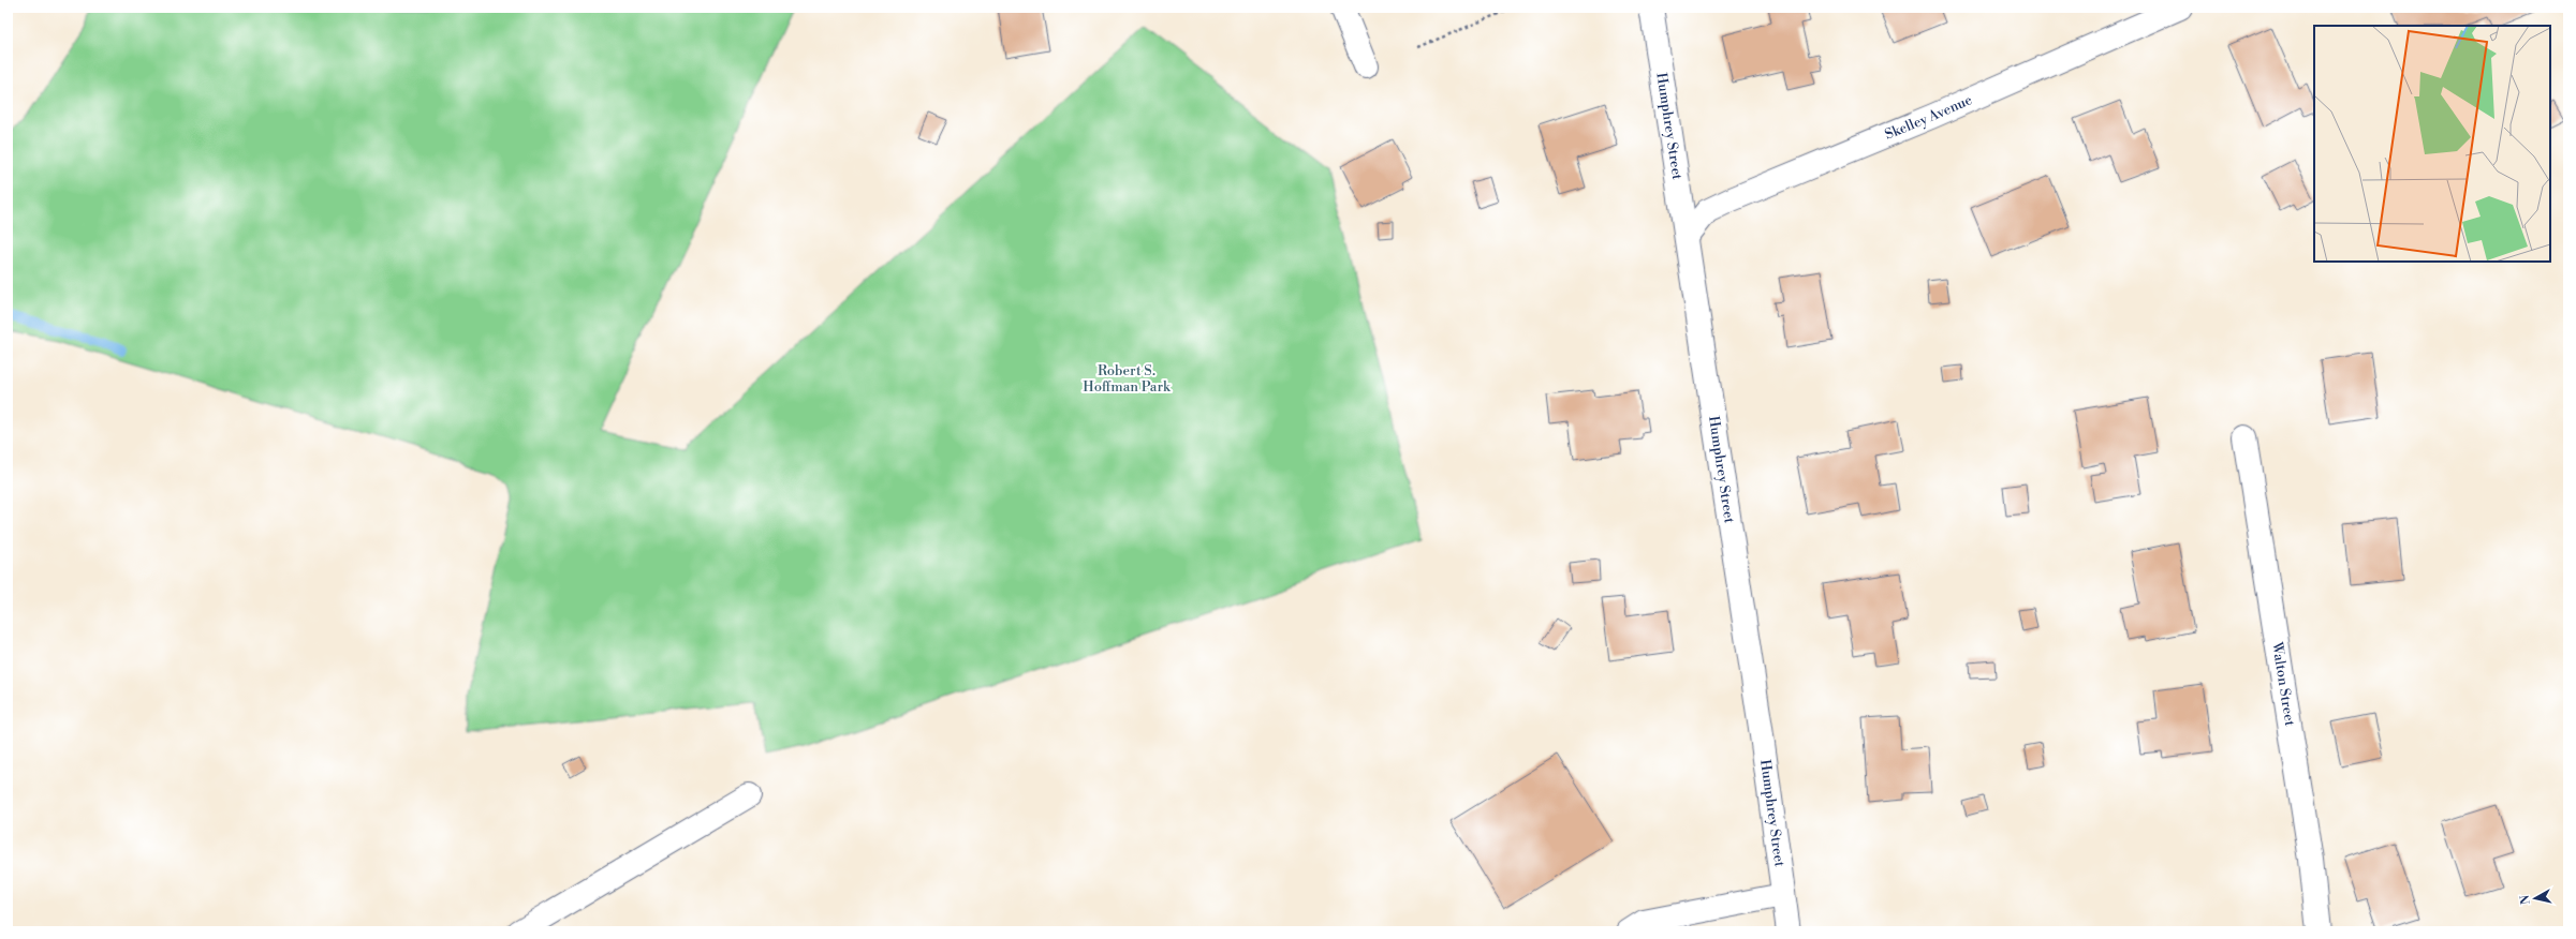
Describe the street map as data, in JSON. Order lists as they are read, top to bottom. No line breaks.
{"streets":{"street":["Skelley Avenue","Humphrey Street","Walton Street"]},"crossings":[["Skelley Avenue","Humphrey Street"]],"parks":["Robert S. Hoffman Park"],"north":"left"}
